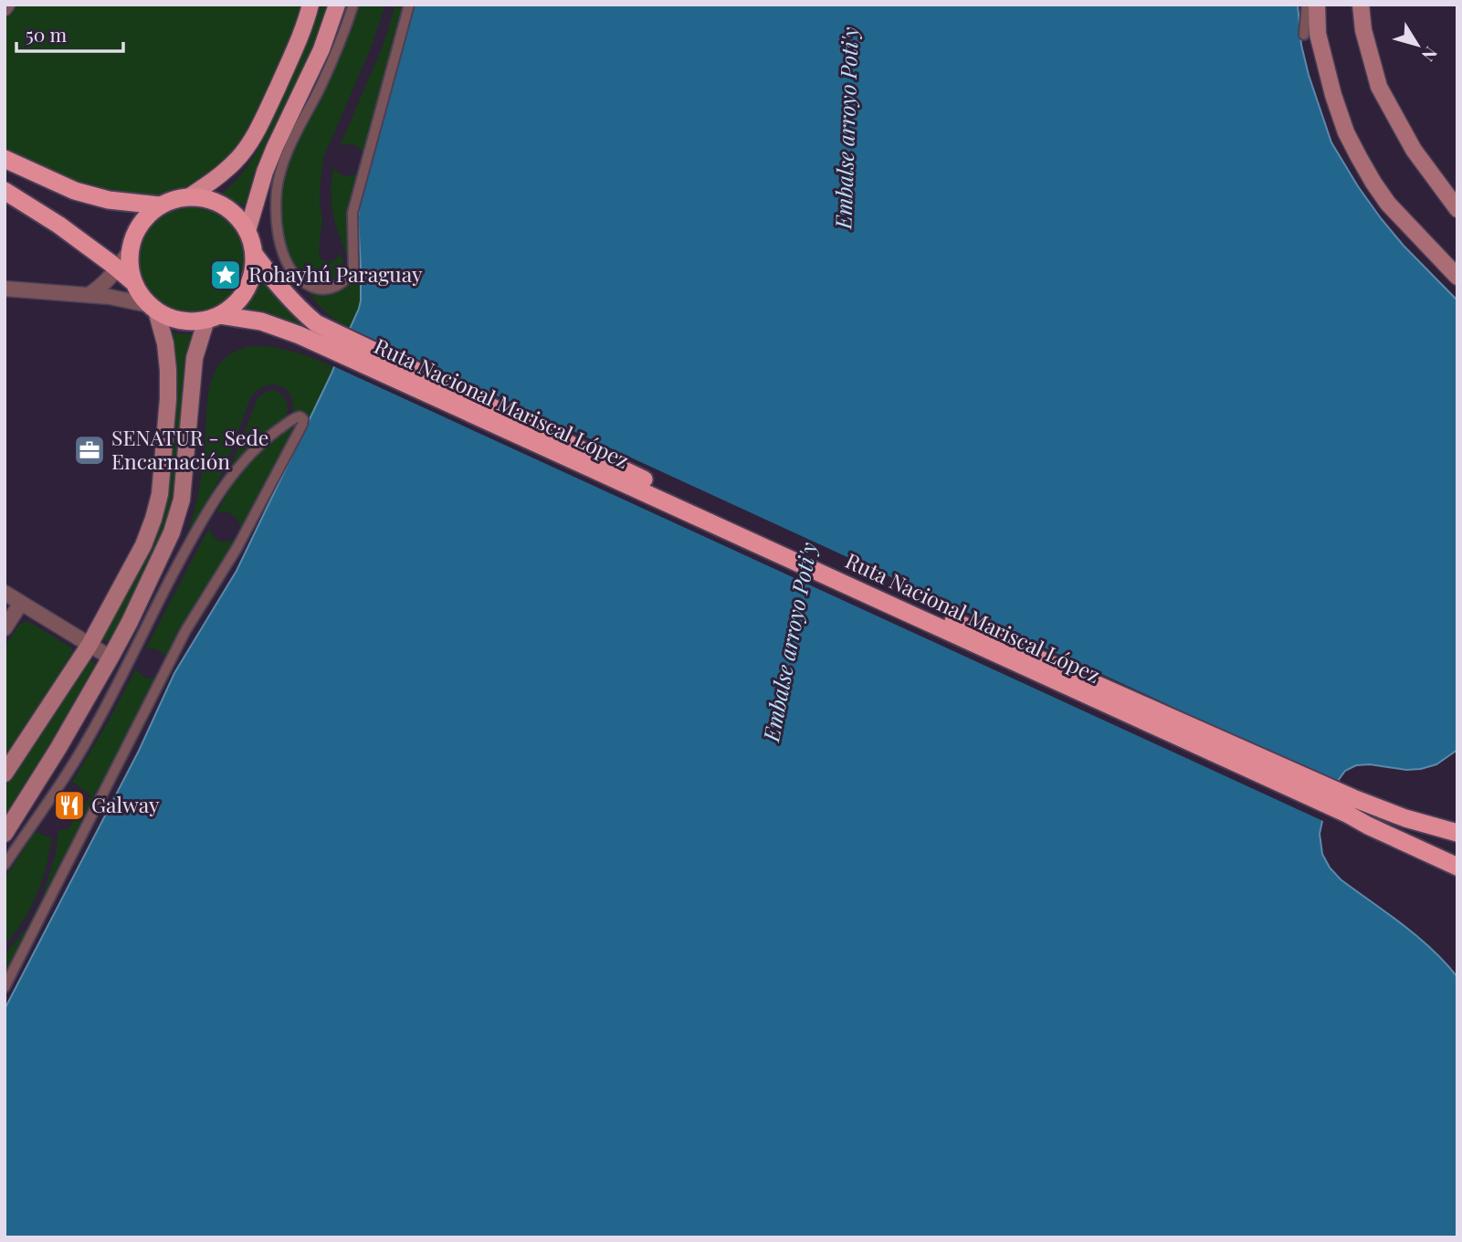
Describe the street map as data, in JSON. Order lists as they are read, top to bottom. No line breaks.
{"streets":{"highway":["Ruta Nacional Mariscal López"]},"water":["Embalse arroyo Poti'y"],"places":{"place":["Rohayhú Paraguay"],"office":["SENATUR - Sede Encarnación"],"restaurant":["Galway"]},"scale_bar":"50 m","north":"bottom right"}
